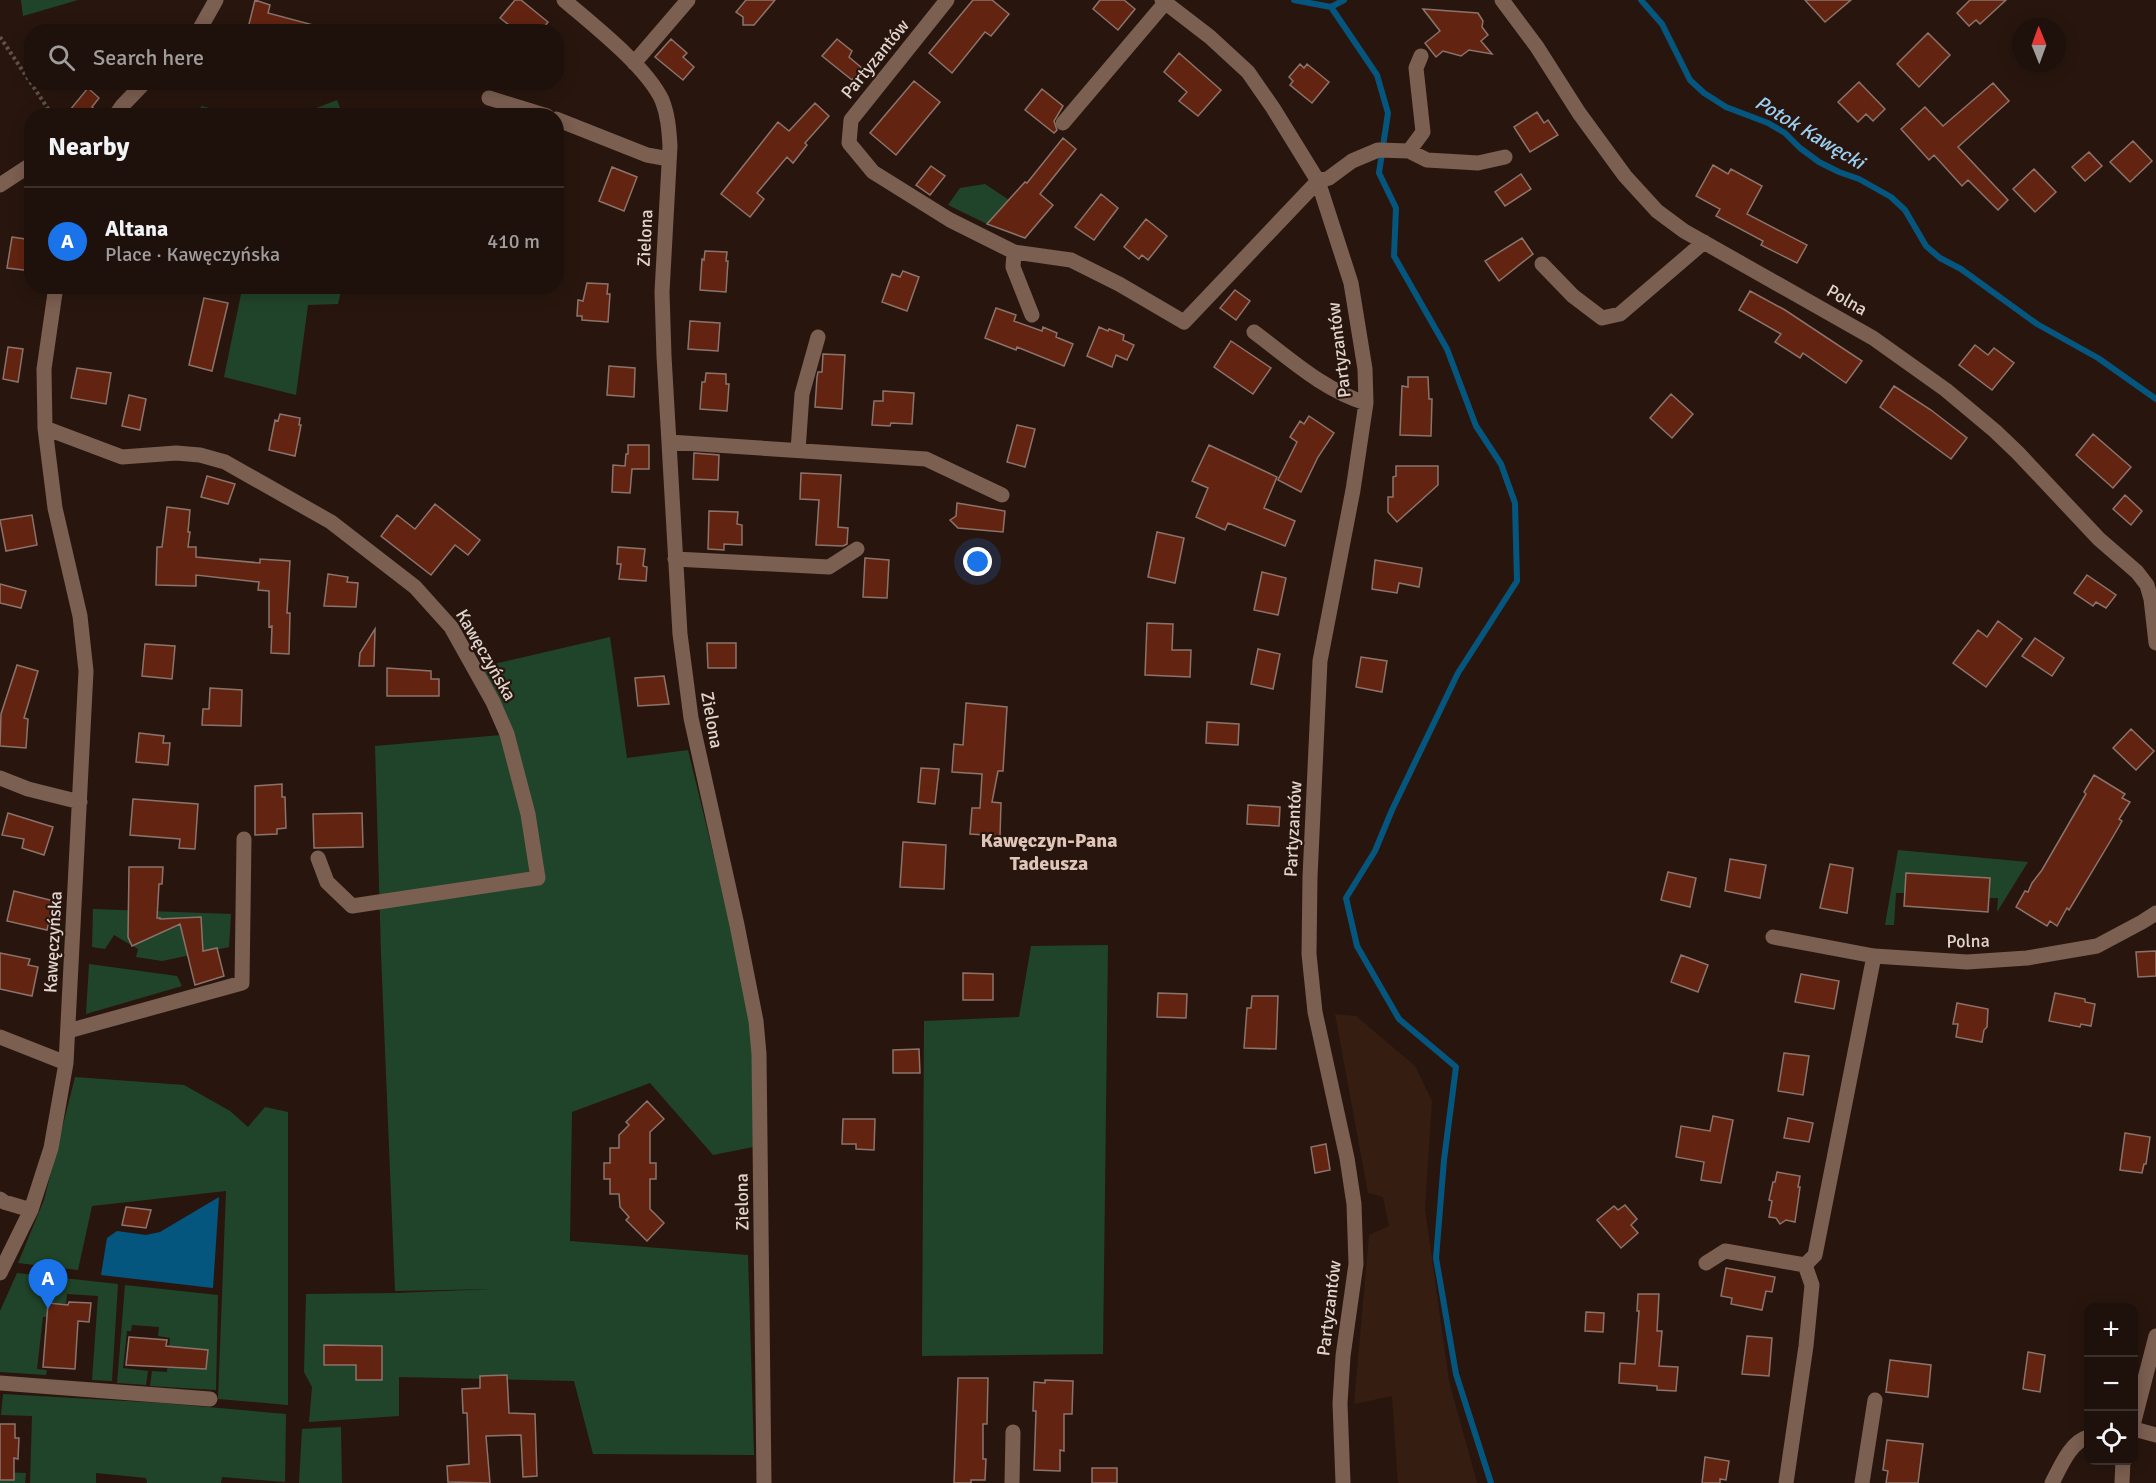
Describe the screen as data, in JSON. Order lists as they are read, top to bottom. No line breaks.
{"streets":{"street":["Partyzantów","Zielona","Polna","Kawęczyńska"]},"districts":["Kawęczyn-Pana Tadeusza"],"water":["Potok Kawęcki"],"north":"top","page":{"search":"Search here","heading":"Nearby","list":[{"mark":"A","name":"Altana","note":"Place · Kawęczyńska","value":"410 m"}],"pins":"A","map_buttons":["+","−"]}}
